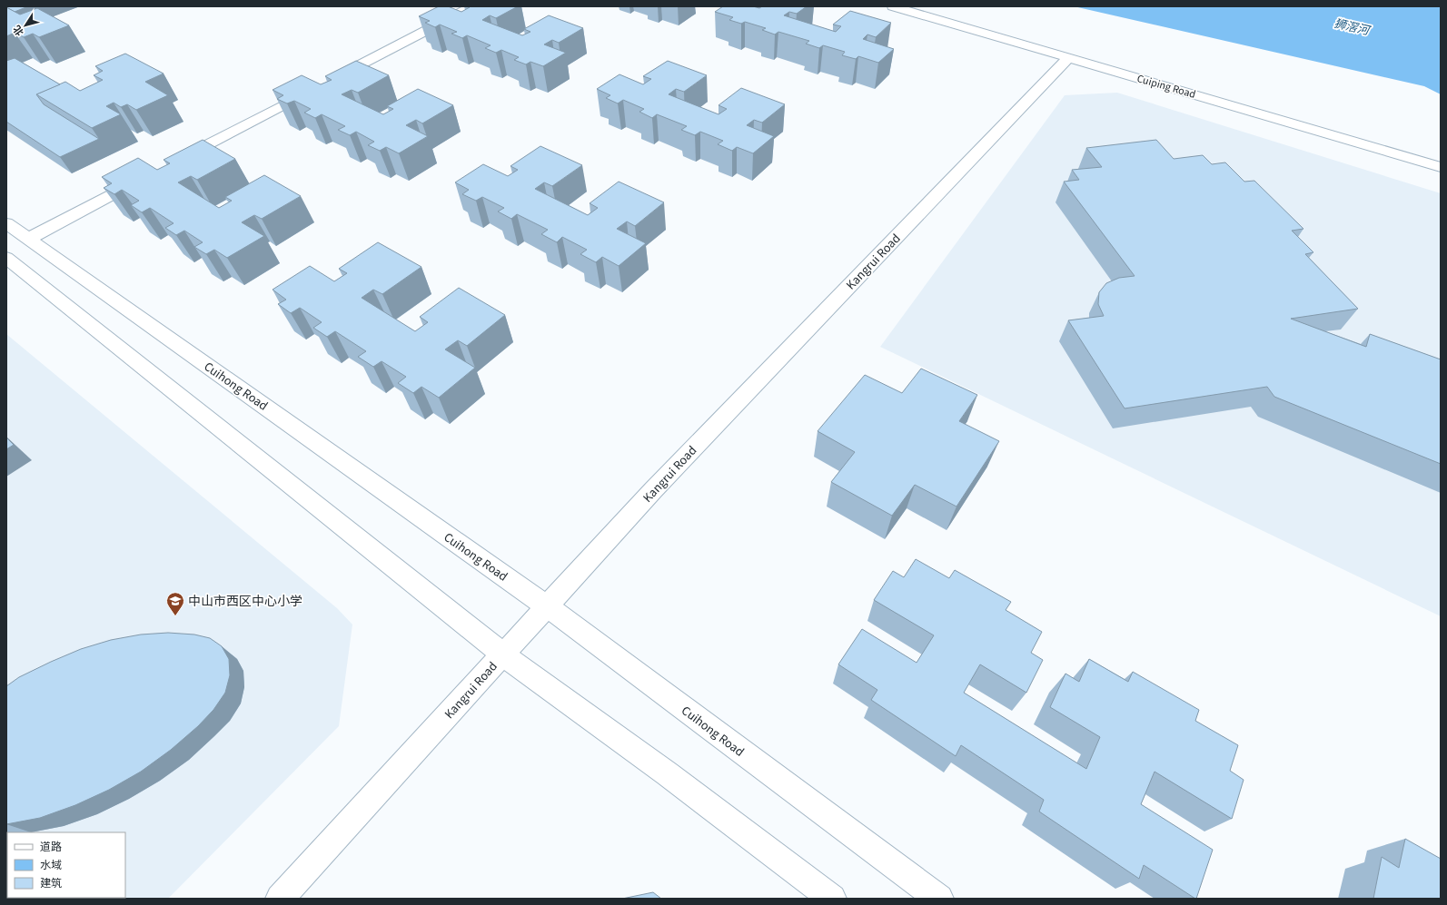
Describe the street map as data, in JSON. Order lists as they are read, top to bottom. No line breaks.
{"streets":{"street":["Cuiping Road","Kangrui Road","Cuihong Road"]},"crossings":[["Cuiping Road","Kangrui Road"],["Kangrui Road","Cuihong Road"]],"water":["狮滘河"],"places":{"school or university":["中山市西区中心小学"]},"legend":["道路","水域","建筑"],"north":"bottom left"}
